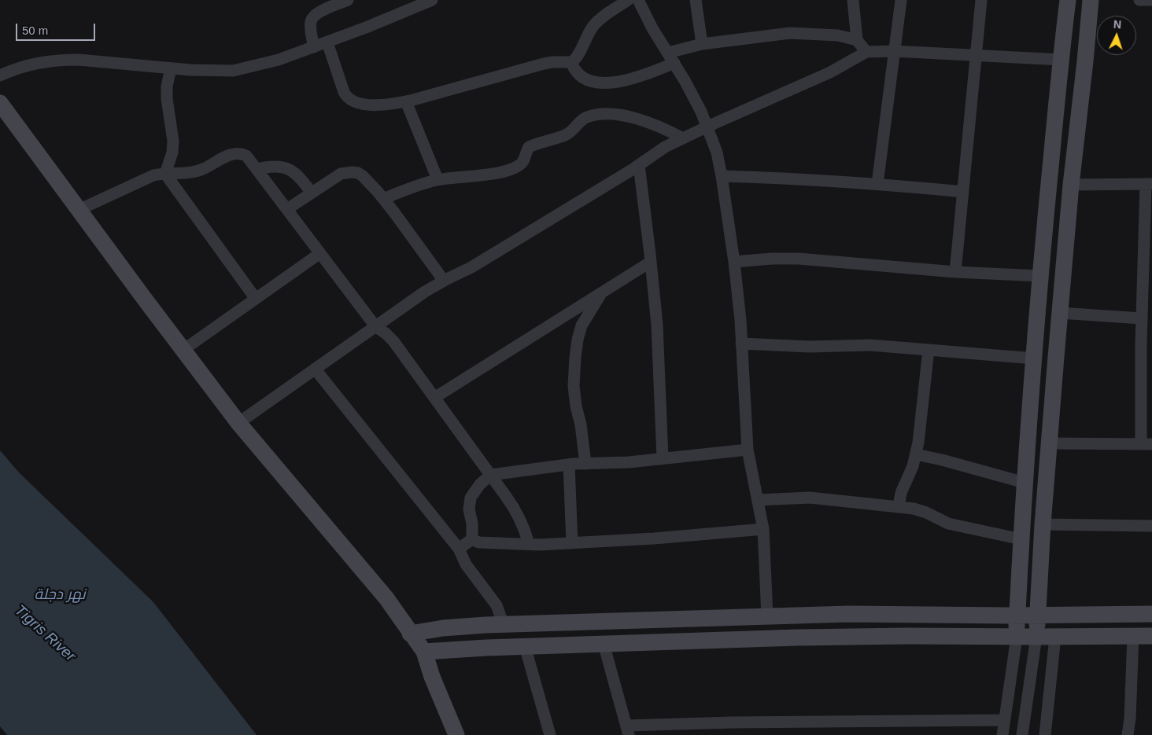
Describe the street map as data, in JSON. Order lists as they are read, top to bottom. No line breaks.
{"water":["نهر دجلة","Tigris River"],"scale_bar":"50 m","north":"top"}
